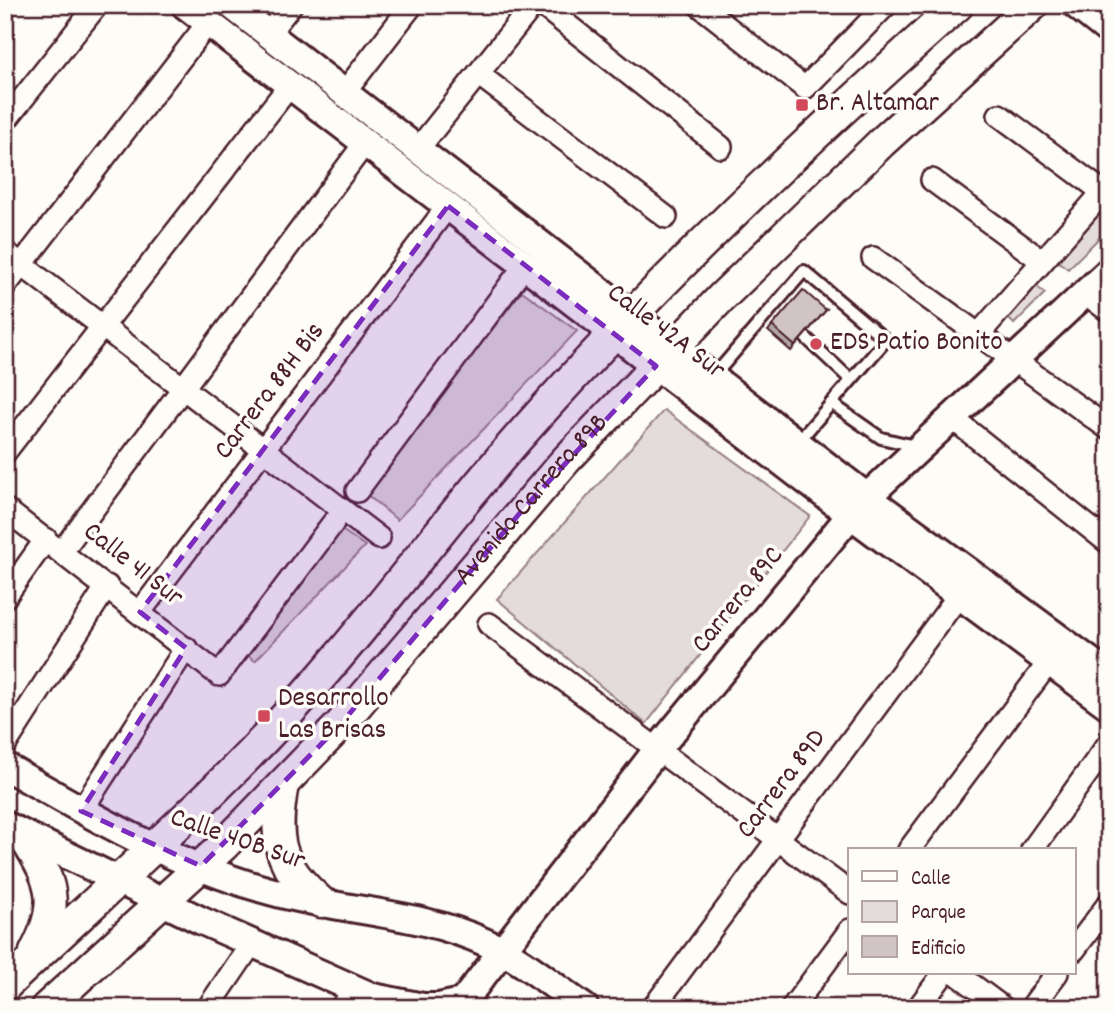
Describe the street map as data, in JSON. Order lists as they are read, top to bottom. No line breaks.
{"streets":{"main road":["Avenida Carrera 89B"],"street":["Calle 42A Sur","Carrera 88H Bis","Calle 41 Sur","Carrera 89C","Carrera 89D","Calle 40B Sur"]},"crossings":[["Calle 42A Sur","Carrera 88H Bis"],["Calle 42A Sur","Avenida Carrera 89B"],["Calle 42A Sur","Carrera 89C"],["Calle 42A Sur","Carrera 89D"],["Carrera 88H Bis","Calle 41 Sur"],["Avenida Carrera 89B","Calle 40B Sur"],["Carrera 89C","Calle 40B Sur"]],"places":{"transit":["Br. Altamar","Desarrollo Las Brisas"],"other":["EDS Patio Bonito"]},"legend":["Calle","Parque","Edificio"]}
